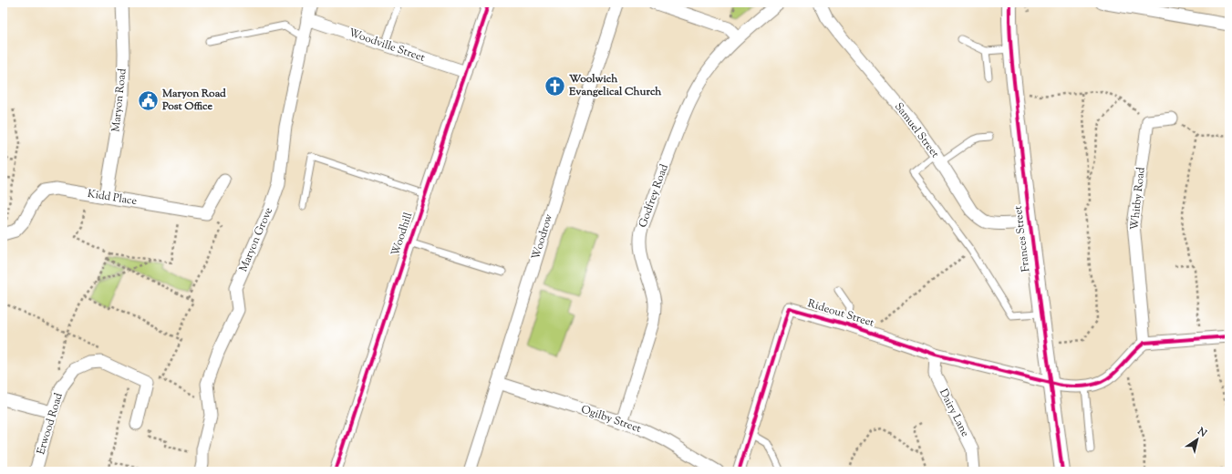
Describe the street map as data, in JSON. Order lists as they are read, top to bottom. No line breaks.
{"streets":{"street":["Woodville Street","Maryon Road","Samuel Street","Godfrey Road","Kidd Place","Whitby Road","Woodhill","Woodrow","Frances Street","Maryon Grove","Rideout Street","Dairy Lane","Ogilby Street","Erwood Road"]},"crossings":[["Woodville Street","Woodhill"],["Woodville Street","Maryon Grove"],["Maryon Road","Kidd Place"],["Samuel Street","Frances Street"],["Godfrey Road","Ogilby Street"],["Woodrow","Ogilby Street"],["Frances Street","Rideout Street"],["Rideout Street","Dairy Lane"]],"places":{"church":["Woolwich Evangelical Church"],"public building":["Maryon Road Post Office"]},"north":"top right"}
